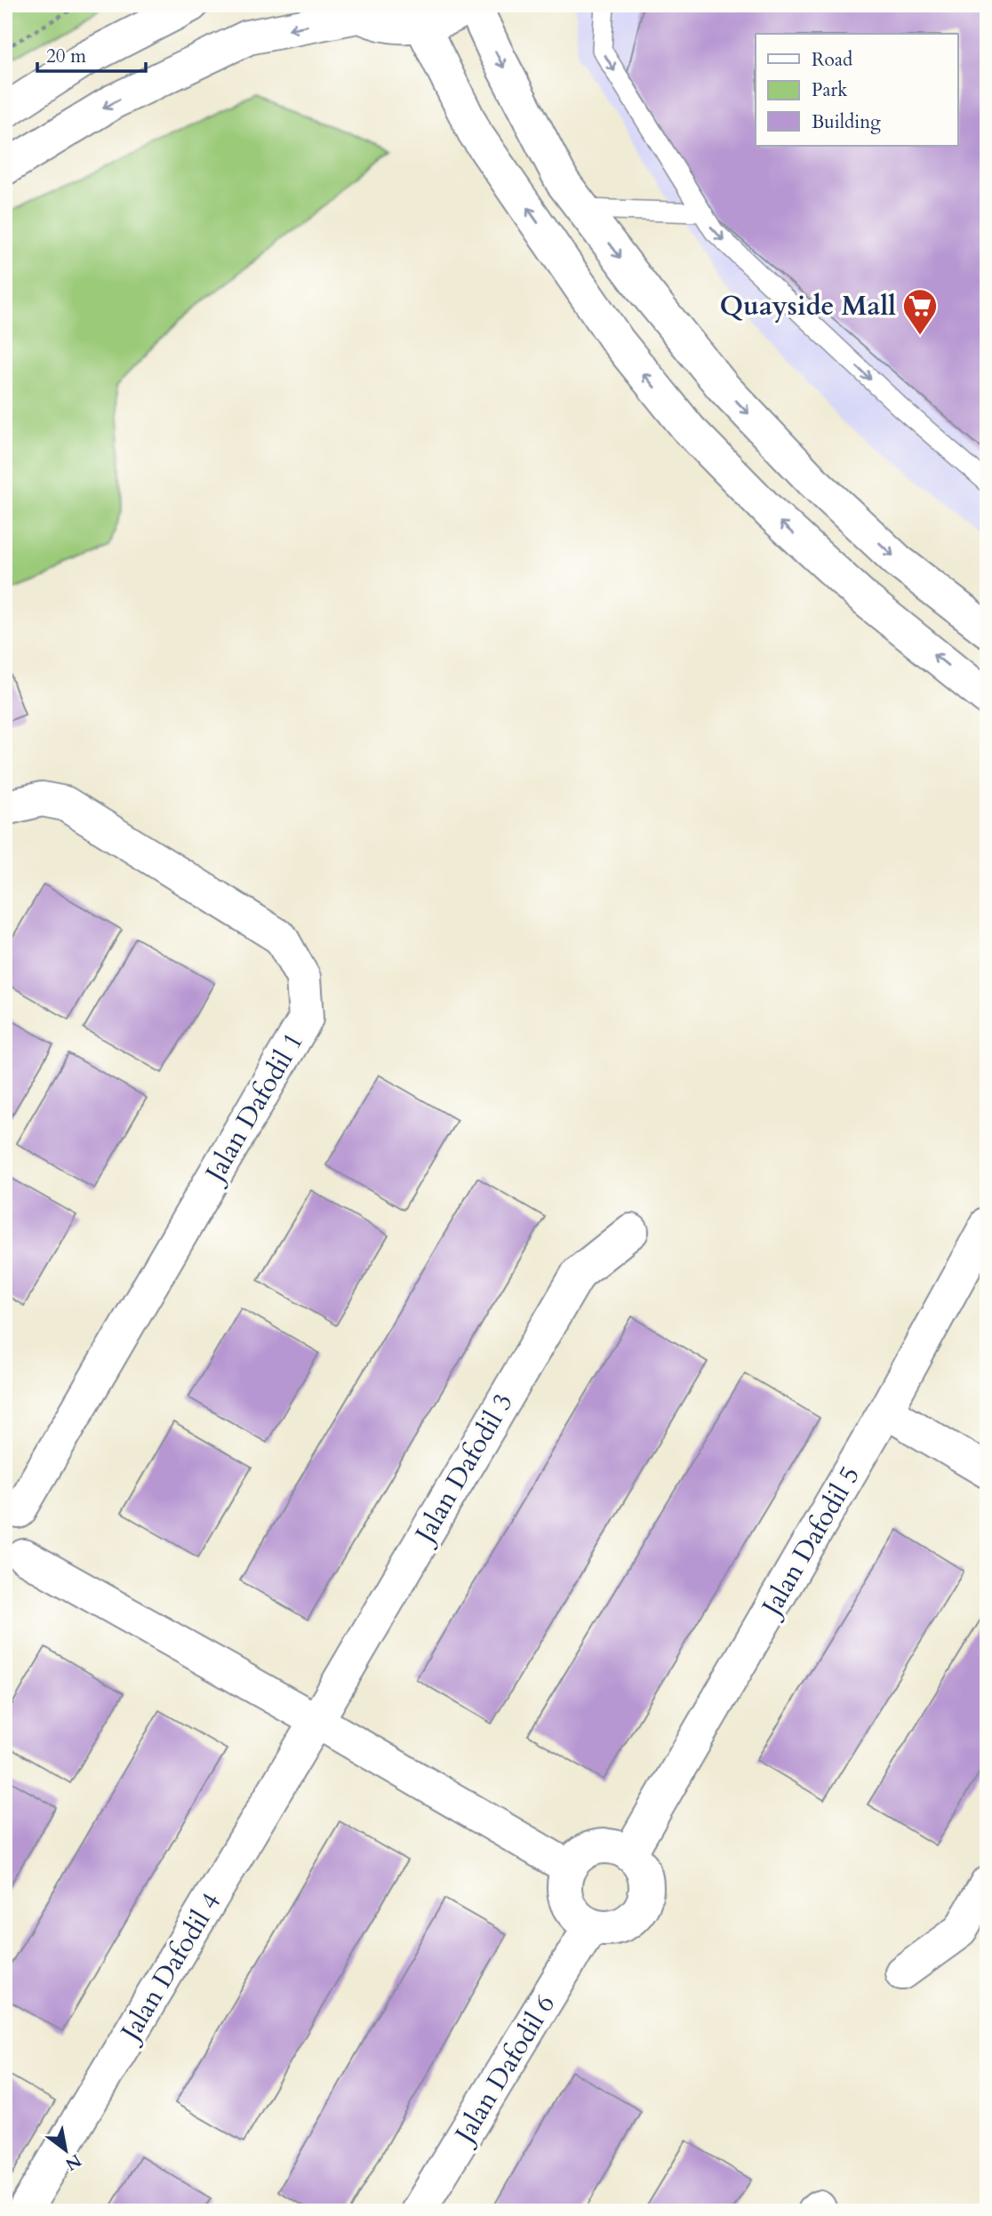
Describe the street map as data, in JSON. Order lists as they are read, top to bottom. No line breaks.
{"streets":{"street":["Jalan Dafodil 1","Jalan Dafodil 3","Jalan Dafodil 5","Jalan Dafodil 4","Jalan Dafodil 6"]},"crossings":[["Jalan Dafodil 3","Jalan Dafodil 4"],["Jalan Dafodil 5","Jalan Dafodil 6"]],"places":{"supermarket":["Quayside Mall"]},"legend":["Road","Park","Building"],"scale_bar":"20 m","north":"bottom right"}
